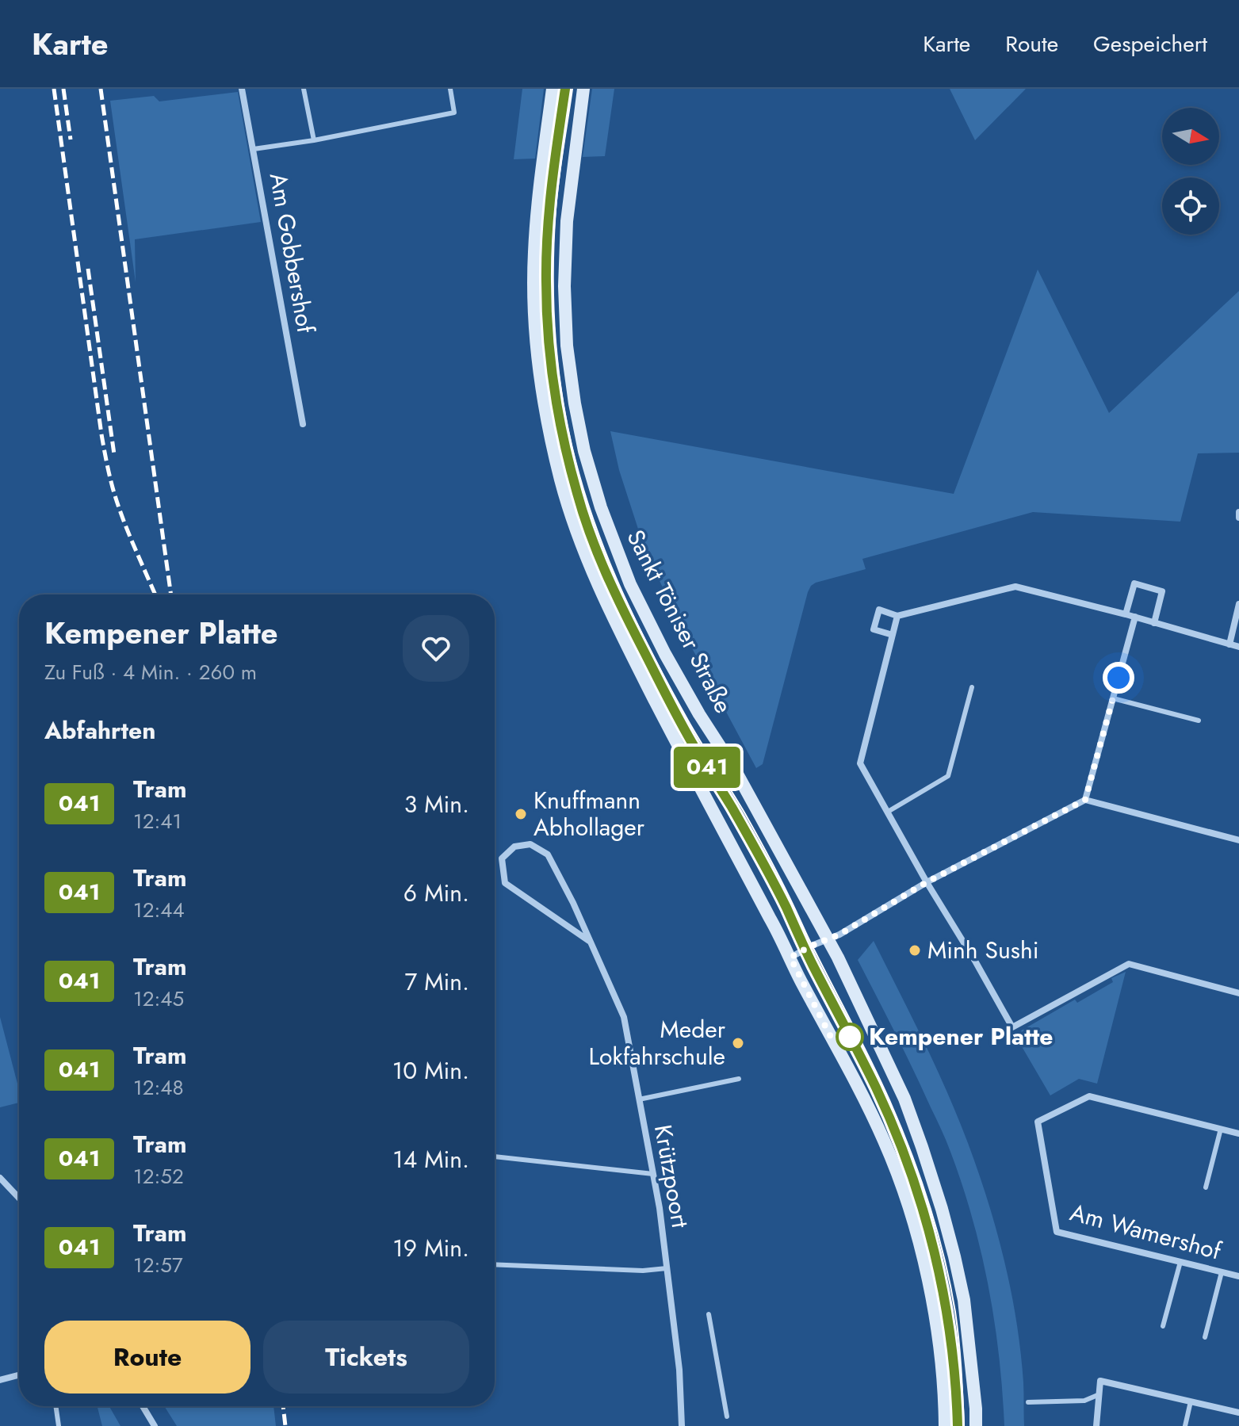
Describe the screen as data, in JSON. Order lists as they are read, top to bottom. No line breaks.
{"streets":{"main road":["Sankt Töniser Straße"],"street":["Am Gobbershof","Krützpoort","Am Wamershof"]},"places":["Knuffmann Abhollager","Minh Sushi","Kempener Platte","Meder Lokfahrschule"],"lines":["tram line 041"],"north":"right","page":{"header":"Karte","nav":["Karte","Route","Gespeichert"],"on_map":"041","heading":[["Kempener Platte","Zu Fuß · 4 Min. · 260 m"],"Abfahrten"],"list":[{"mark":"041","name":"Tram","note":"12:41","value":"3 Min."},{"mark":"041","name":"Tram","note":"12:44","value":"6 Min."},{"mark":"041","name":"Tram","note":"12:45","value":"7 Min."},{"mark":"041","name":"Tram","note":"12:48","value":"10 Min."},{"mark":"041","name":"Tram","note":"12:52","value":"14 Min."},{"mark":"041","name":"Tram","note":"12:57","value":"19 Min."}],"buttons":["Route","Tickets"]}}
